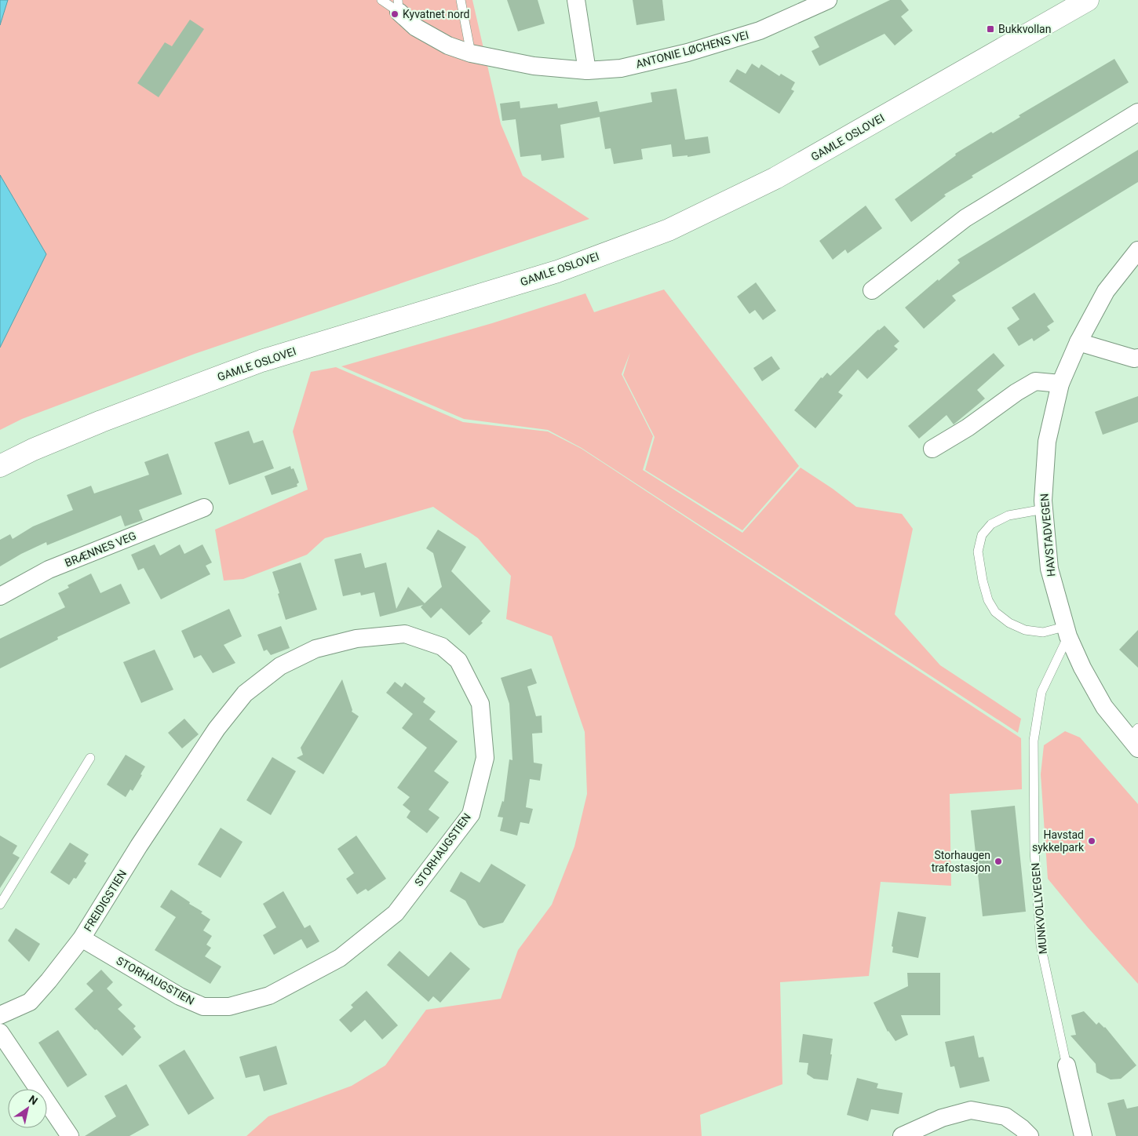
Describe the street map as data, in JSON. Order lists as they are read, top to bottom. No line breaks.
{"streets":{"street":["ANTONIE LØCHENS VEI","GAMLE OSLOVEI","HAVSTADVEGEN","BRÆNNES VEG","STORHAUGSTIEN","FREIDIGSTIEN","MUNKVOLLVEGEN"]},"crossings":[["HAVSTADVEGEN","MUNKVOLLVEGEN"],["STORHAUGSTIEN","FREIDIGSTIEN"]],"places":{"other":["Kyvatnet nord","Havstad sykkelpark","Storhaugen trafostasjon"],"transit":["Bukkvollan"]},"north":"top right"}
